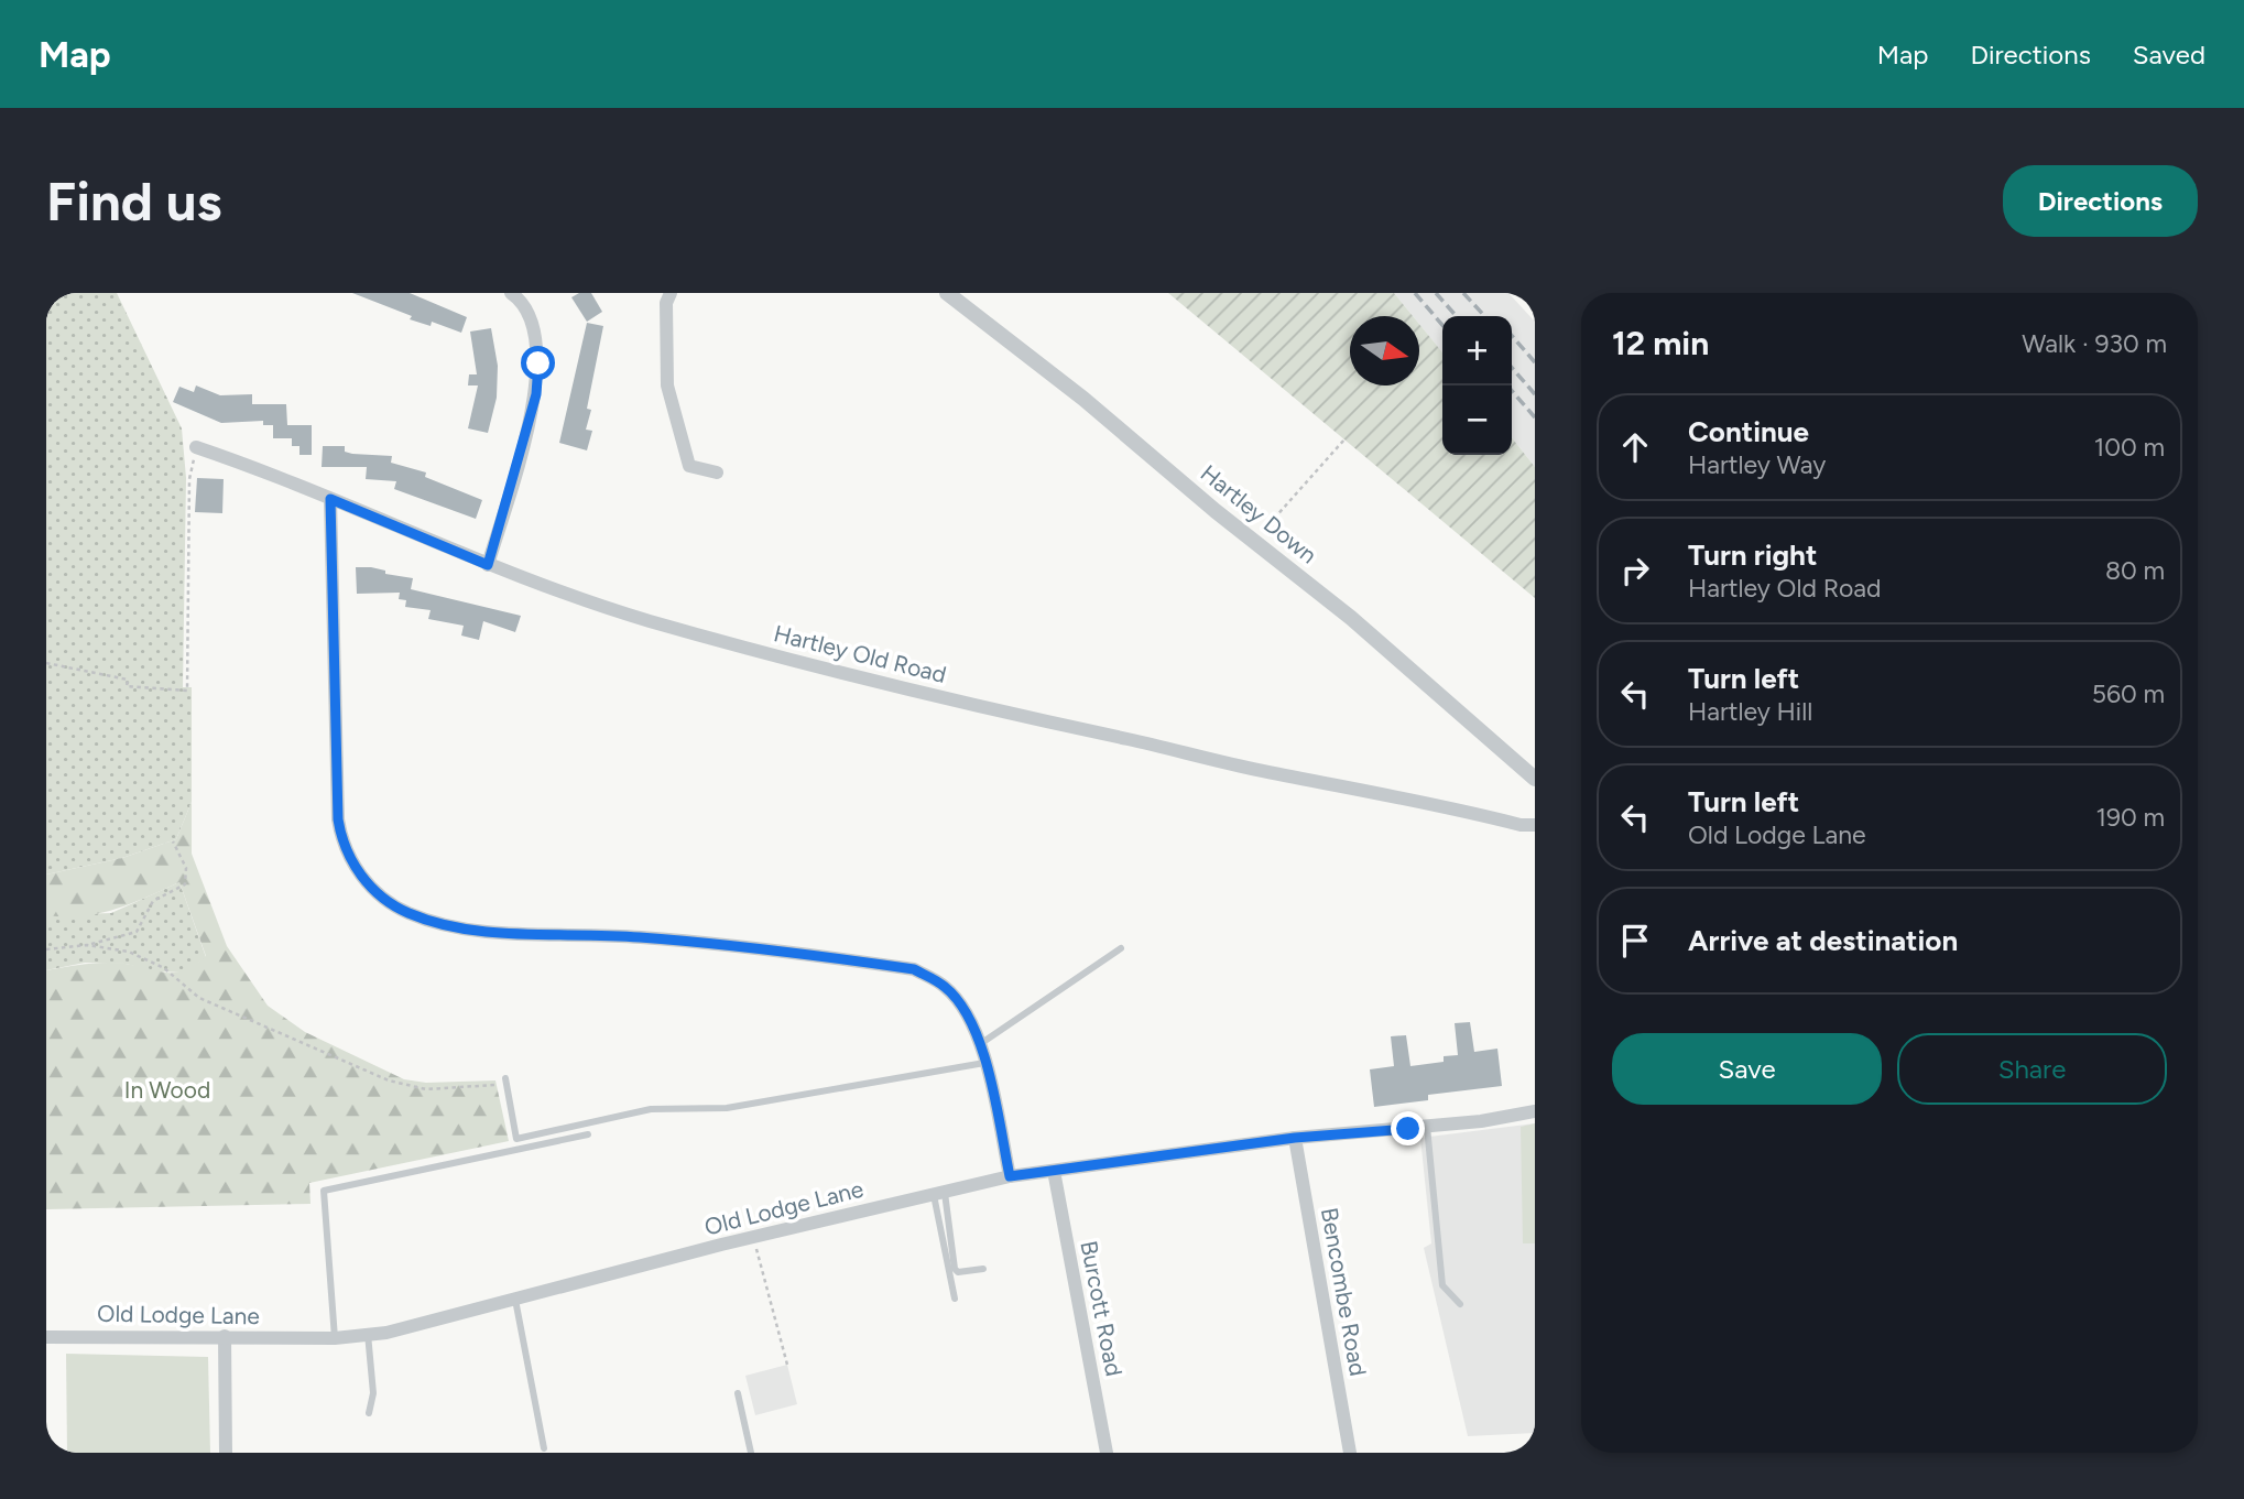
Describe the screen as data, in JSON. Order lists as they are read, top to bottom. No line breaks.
{"streets":{"street":["Hartley Down","Hartley Old Road","Old Lodge Lane","Bencombe Road","Burcott Road"]},"crossings":[["Old Lodge Lane","Bencombe Road"],["Old Lodge Lane","Burcott Road"]],"parks":["In Wood"],"north":"right","page":{"header":"Map","nav":["Map","Directions","Saved"],"buttons":["Directions",["Save","Share"]],"title":"Find us","heading":["12 min","Walk · 930 m"],"map_buttons":["+","−"],"list":[["Continue","Hartley Way","100 m"],["Turn right","Hartley Old Road","80 m"],["Turn left","Hartley Hill","560 m"],["Turn left","Old Lodge Lane","190 m"],"Arrive at destination"]}}
